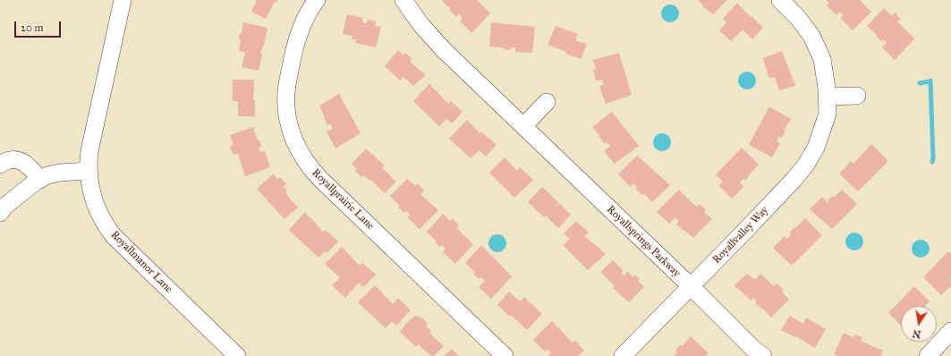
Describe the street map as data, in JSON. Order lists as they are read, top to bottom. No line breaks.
{"streets":{"street":["Royallprairie Lane","Royallvalley Way","Royallsprings Parkway","Royallmanor Lane"]},"crossings":[["Royallvalley Way","Royallsprings Parkway"]],"scale_bar":"20 m","north":"bottom"}
